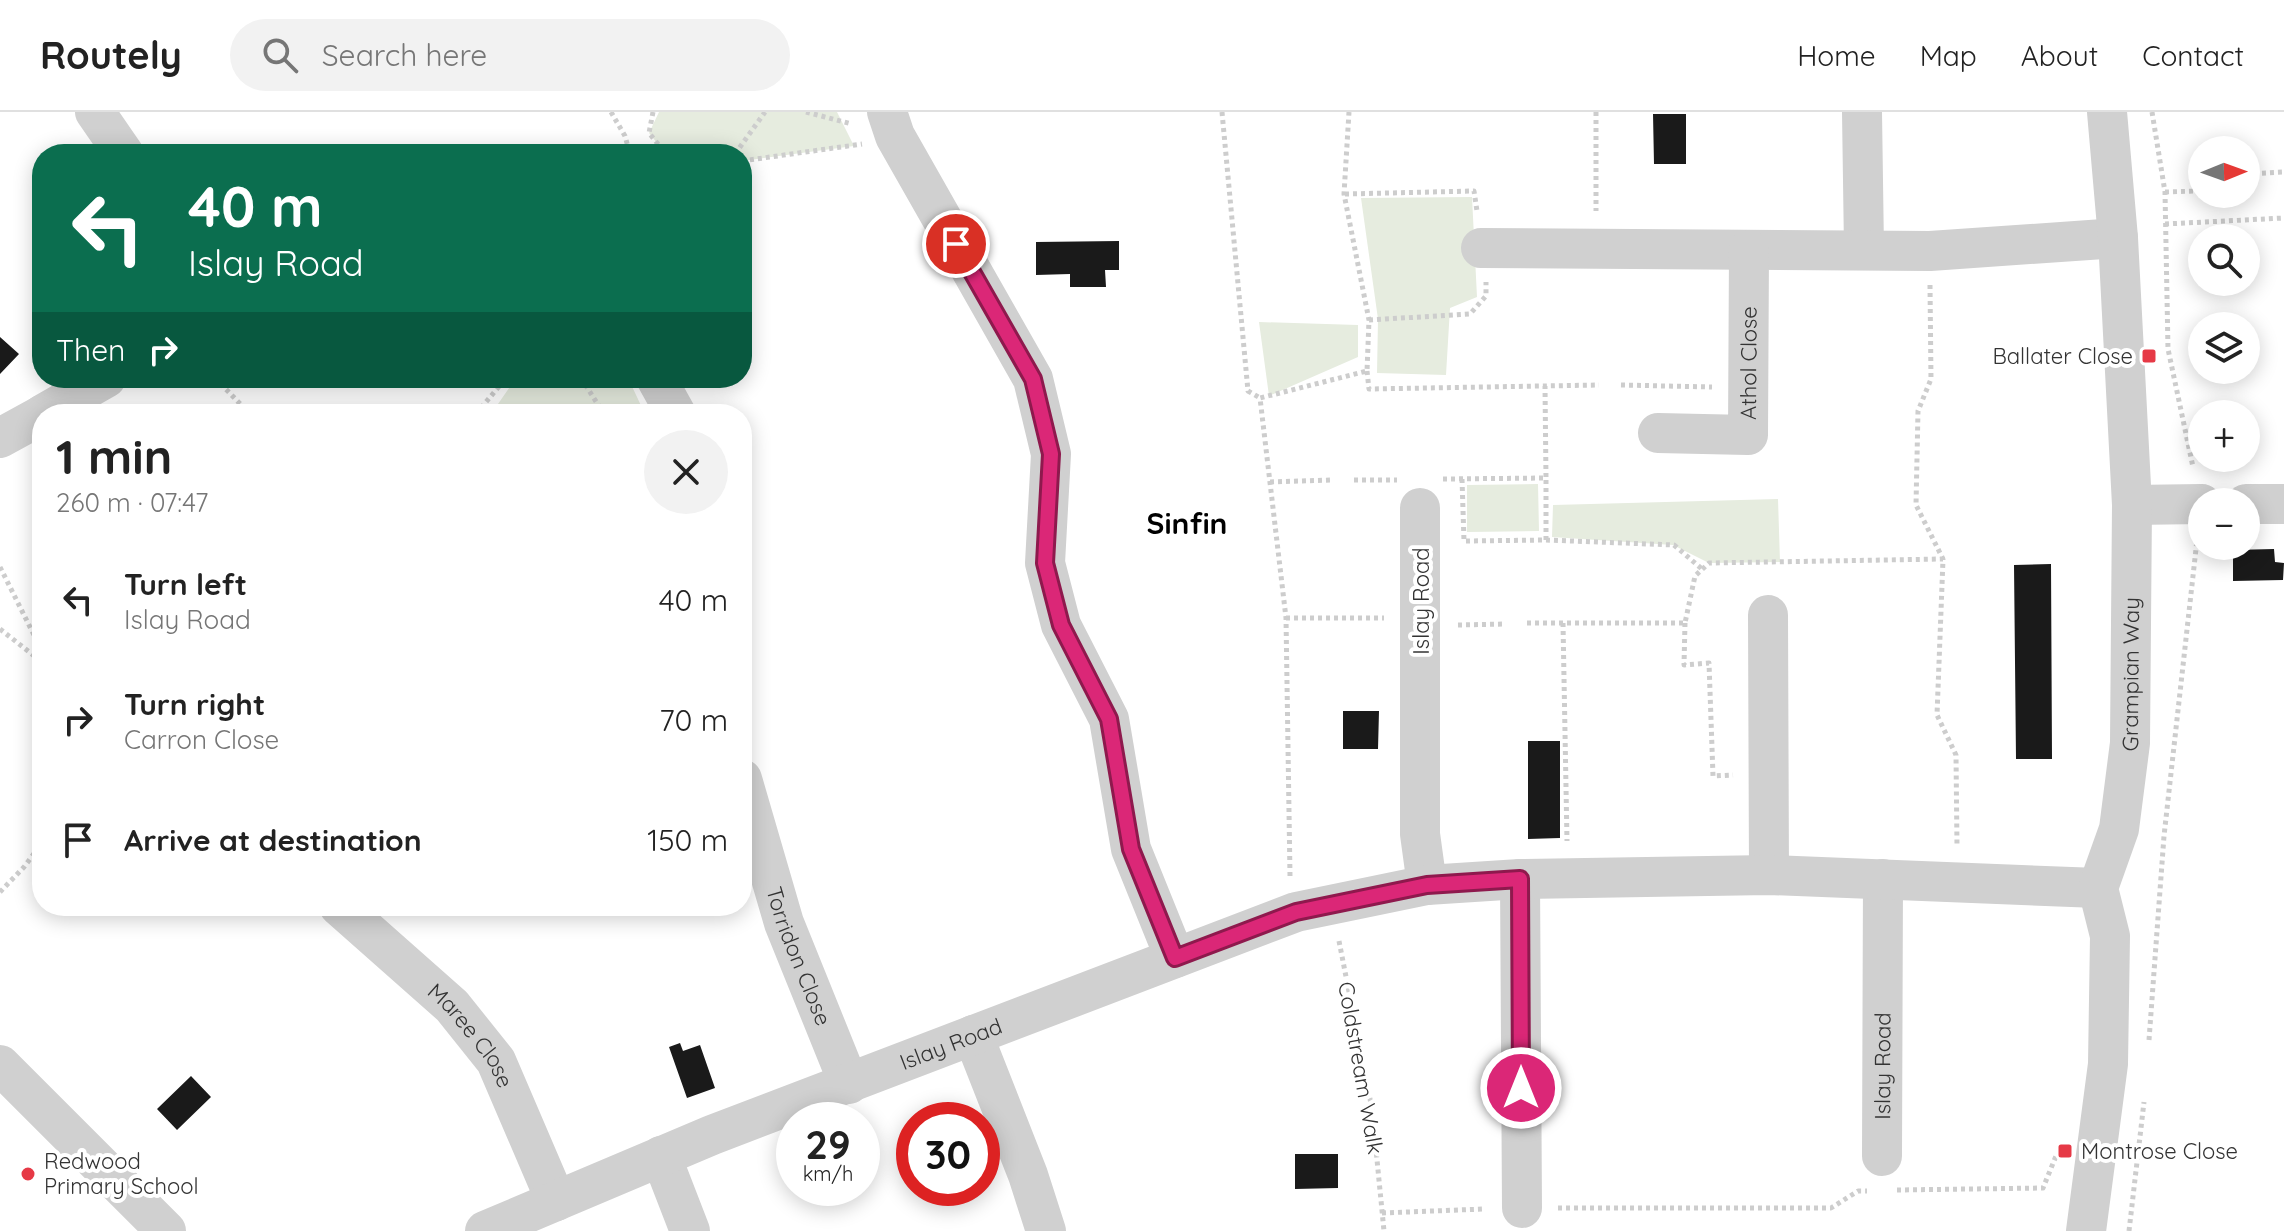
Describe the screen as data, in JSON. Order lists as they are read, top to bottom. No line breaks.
{"streets":{"street":["Athol Close","Islay Road","Grampian Way","Torridon Close","Maree Close"],"path":["Coldstream Walk"]},"crossings":[["Islay Road","Grampian Way"],["Islay Road","Torridon Close"],["Islay Road","Maree Close"],["Islay Road","Coldstream Walk"]],"districts":["Sinfin"],"places":{"transit":["Ballater Close","Montrose Close"],"other":["Redwood Primary School"]},"north":"right","page":{"header":"Routely","search":"Search here","nav":["Home","Map","About","Contact"],"map_buttons":["+","−"],"turn":["40 m","Islay Road"],"then":"Then","heading":["1 min","260 m · 07:47"],"list":[{"name":"Turn left","note":"Islay Road","value":"40 m"},{"name":"Turn right","note":"Carron Close","value":"70 m"},{"name":"Arrive at destination","value":"150 m"}],"speed":"29 km/h","limit":"30"}}
